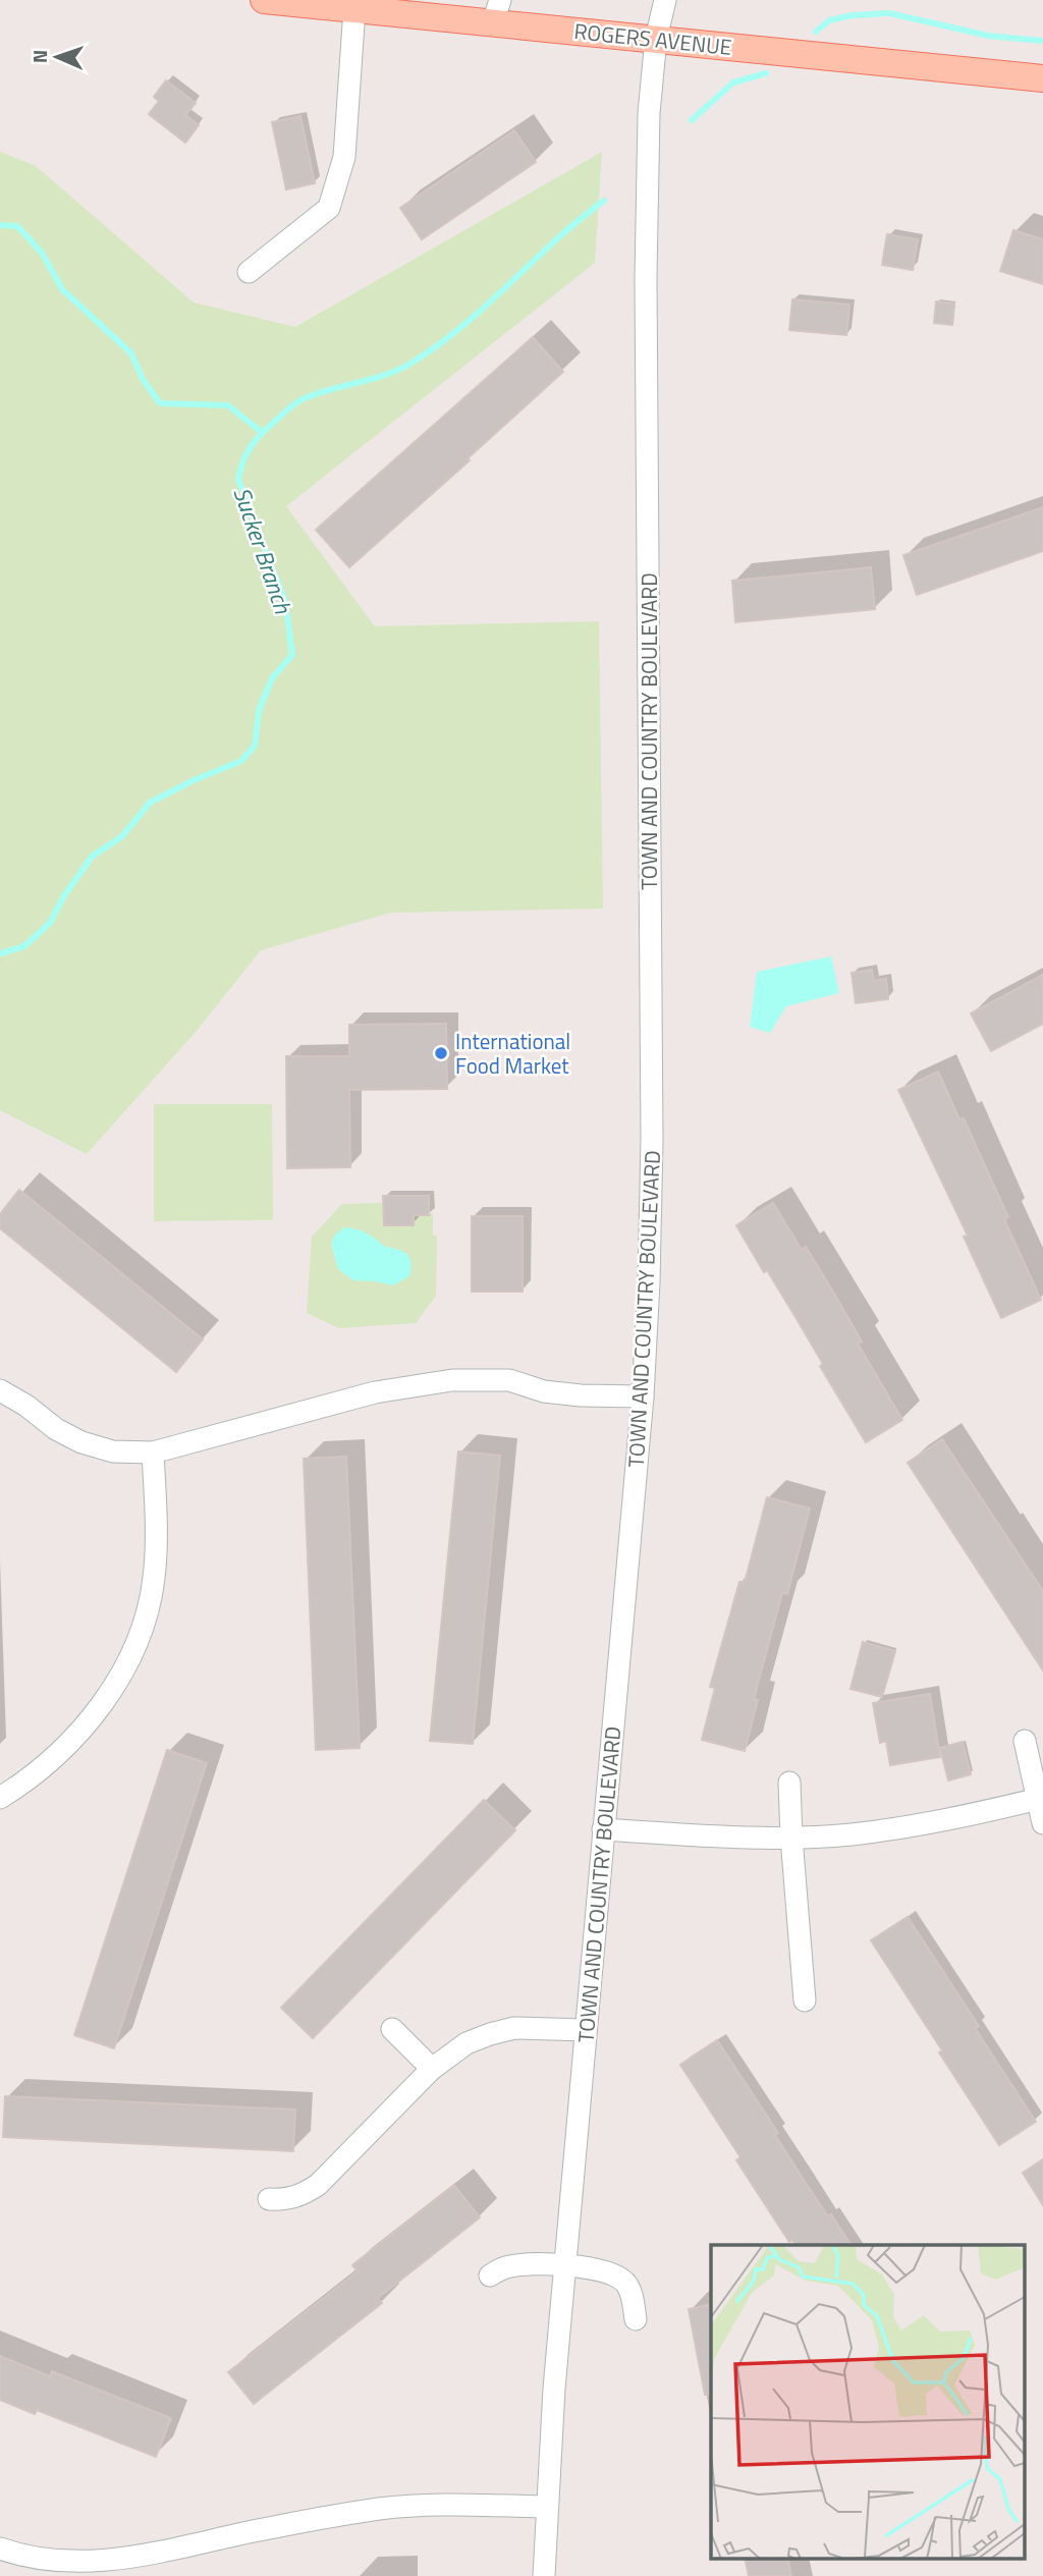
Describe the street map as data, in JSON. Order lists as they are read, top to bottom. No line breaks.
{"streets":{"main road":["ROGERS AVENUE"],"street":["TOWN AND COUNTRY BOULEVARD"]},"crossings":[["ROGERS AVENUE","TOWN AND COUNTRY BOULEVARD"]],"water":["Sucker Branch"],"places":["International Food Market"],"north":"left"}
